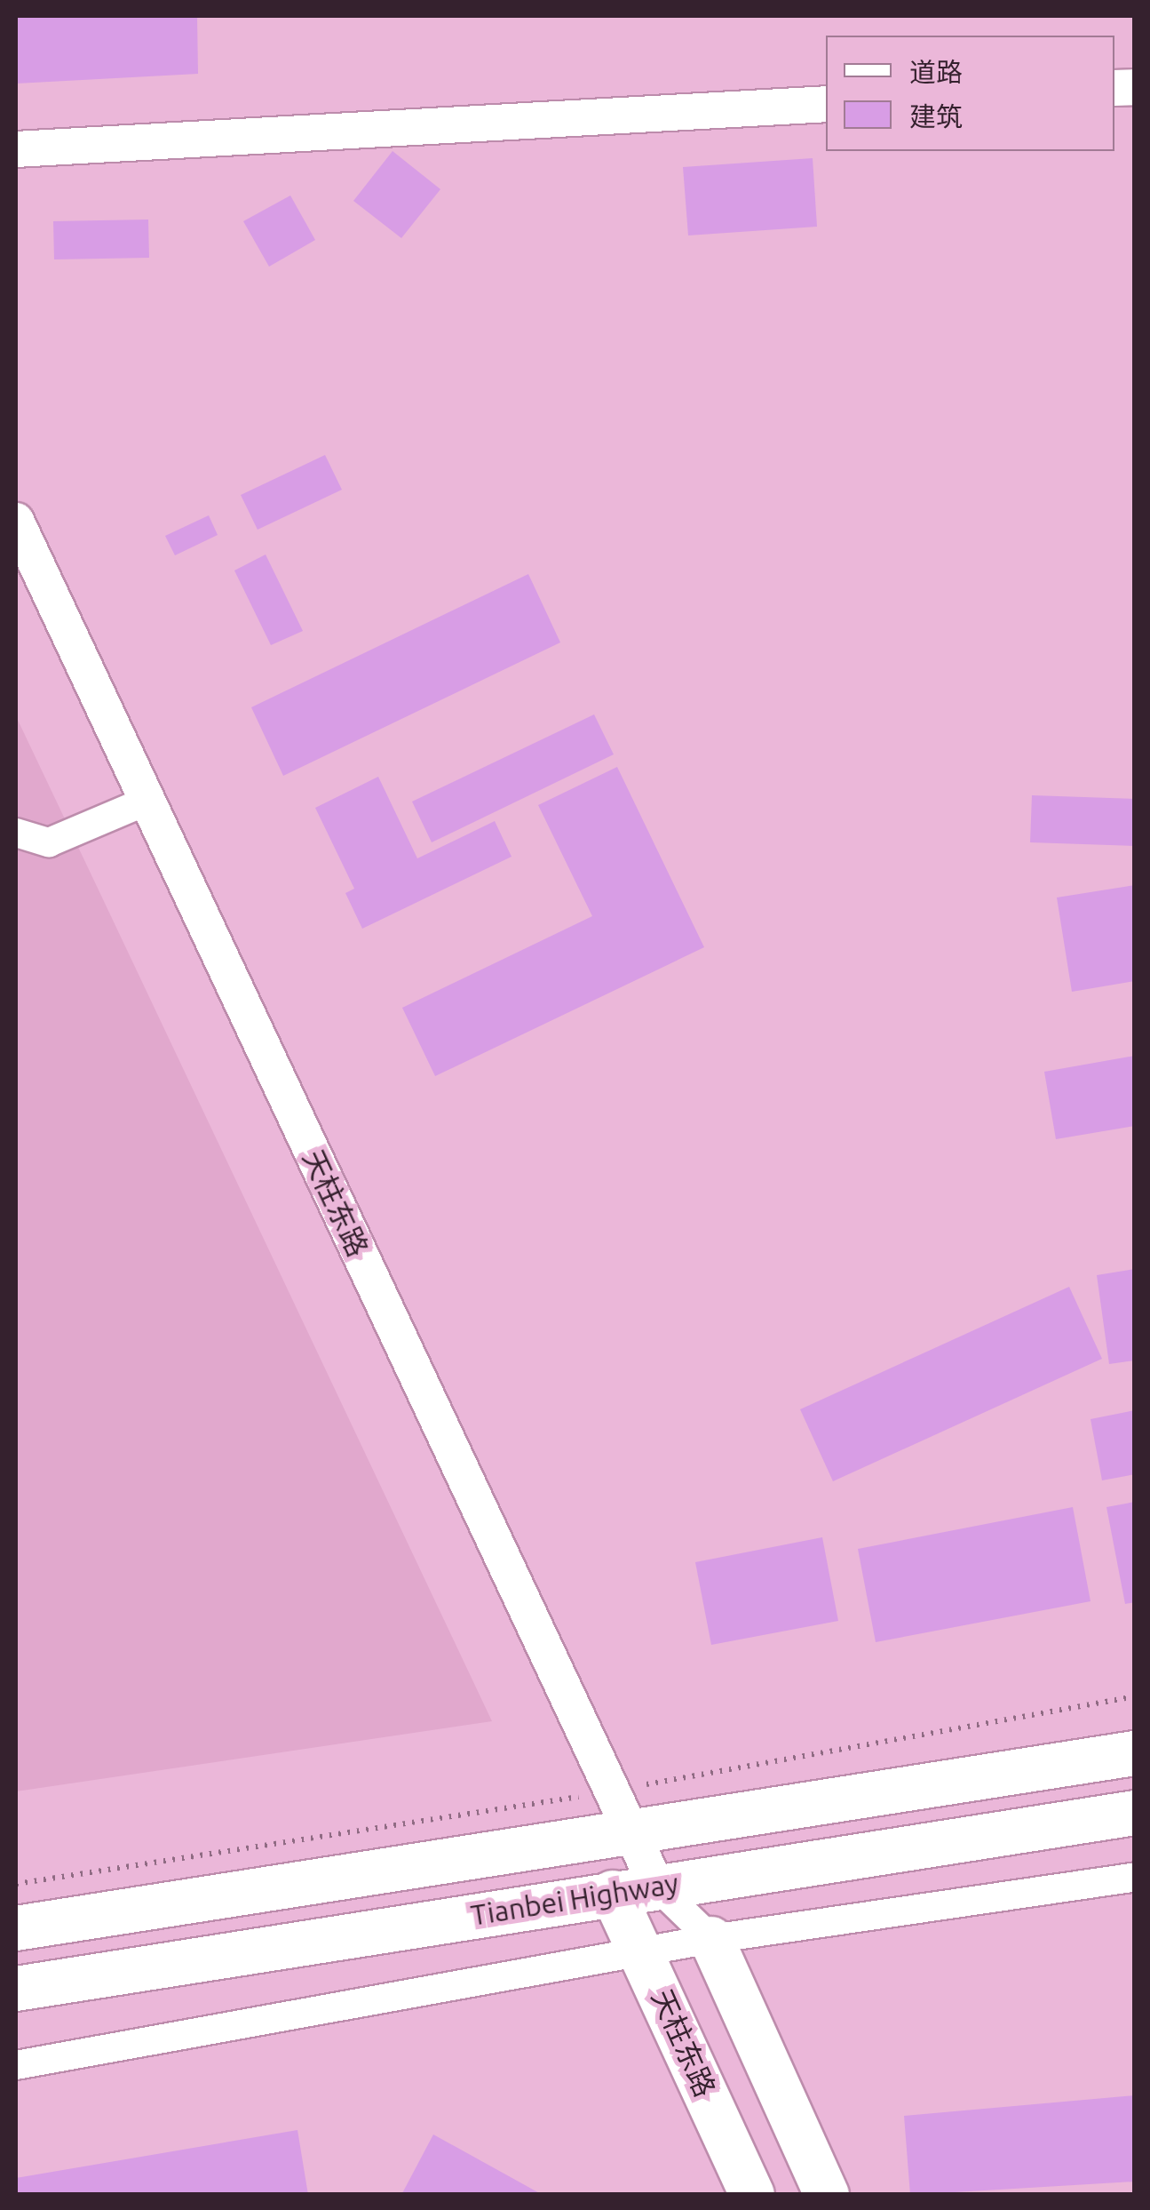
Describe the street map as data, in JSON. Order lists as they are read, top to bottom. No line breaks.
{"streets":{"main road":["天柱东路","Tianbei Highway"]},"crossings":[["天柱东路","Tianbei Highway"]],"legend":["道路","建筑"]}
